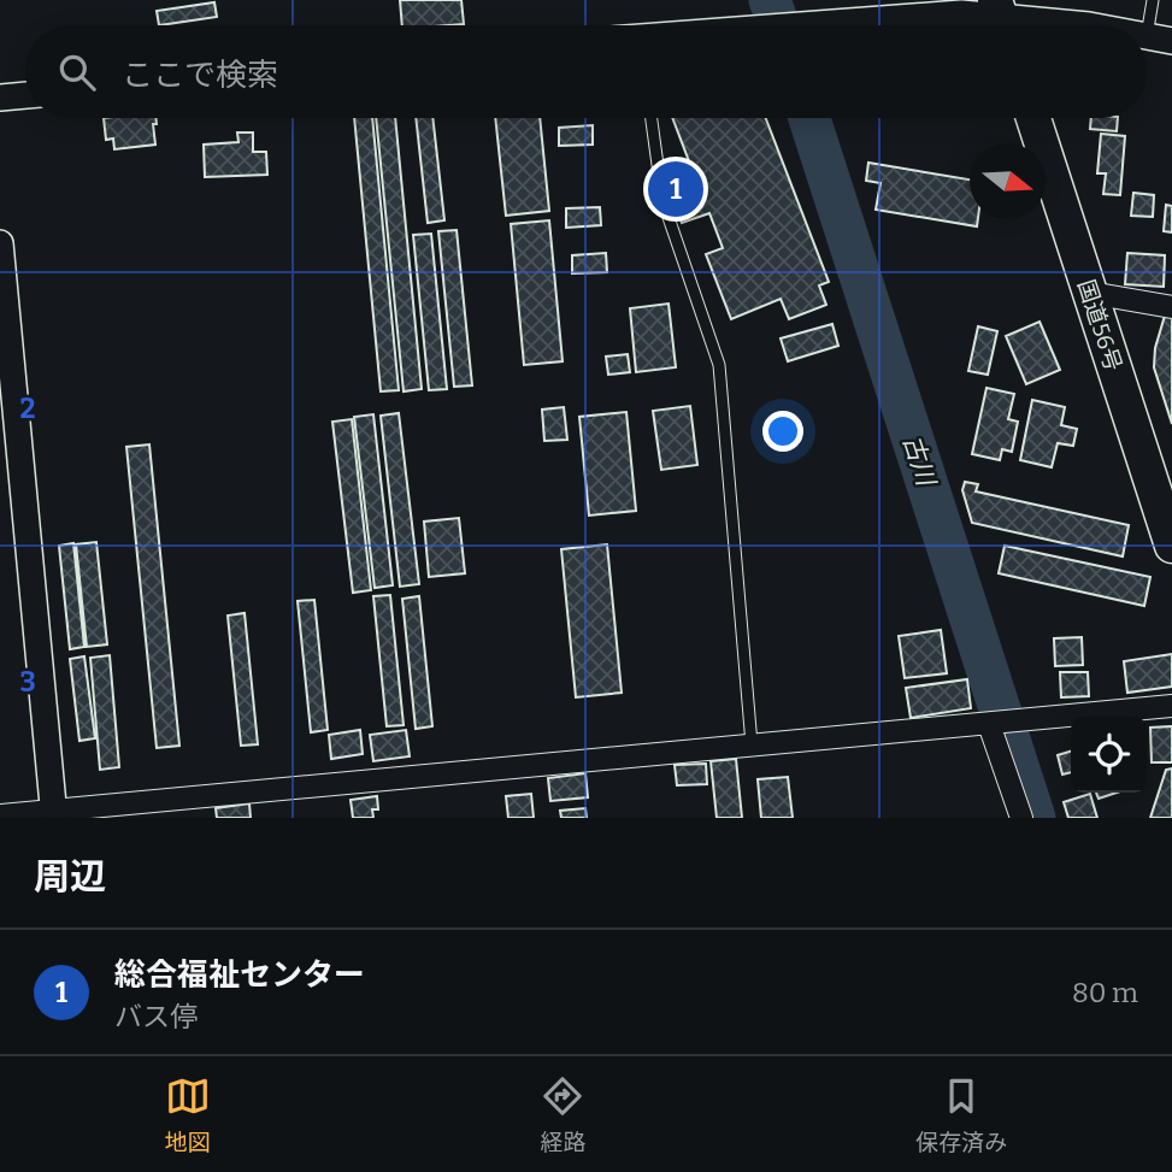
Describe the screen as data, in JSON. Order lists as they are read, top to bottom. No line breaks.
{"streets":{"highway":["国道56号"]},"water":["古川"],"north":"right","page":{"search":"ここで検索","pins":"1","heading":"周辺","list":[{"mark":"1","name":"総合福祉センター","note":"バス停","value":"80 m"}],"nav":["地図","経路","保存済み"]},"grid":{"rows":["2","3"]}}
